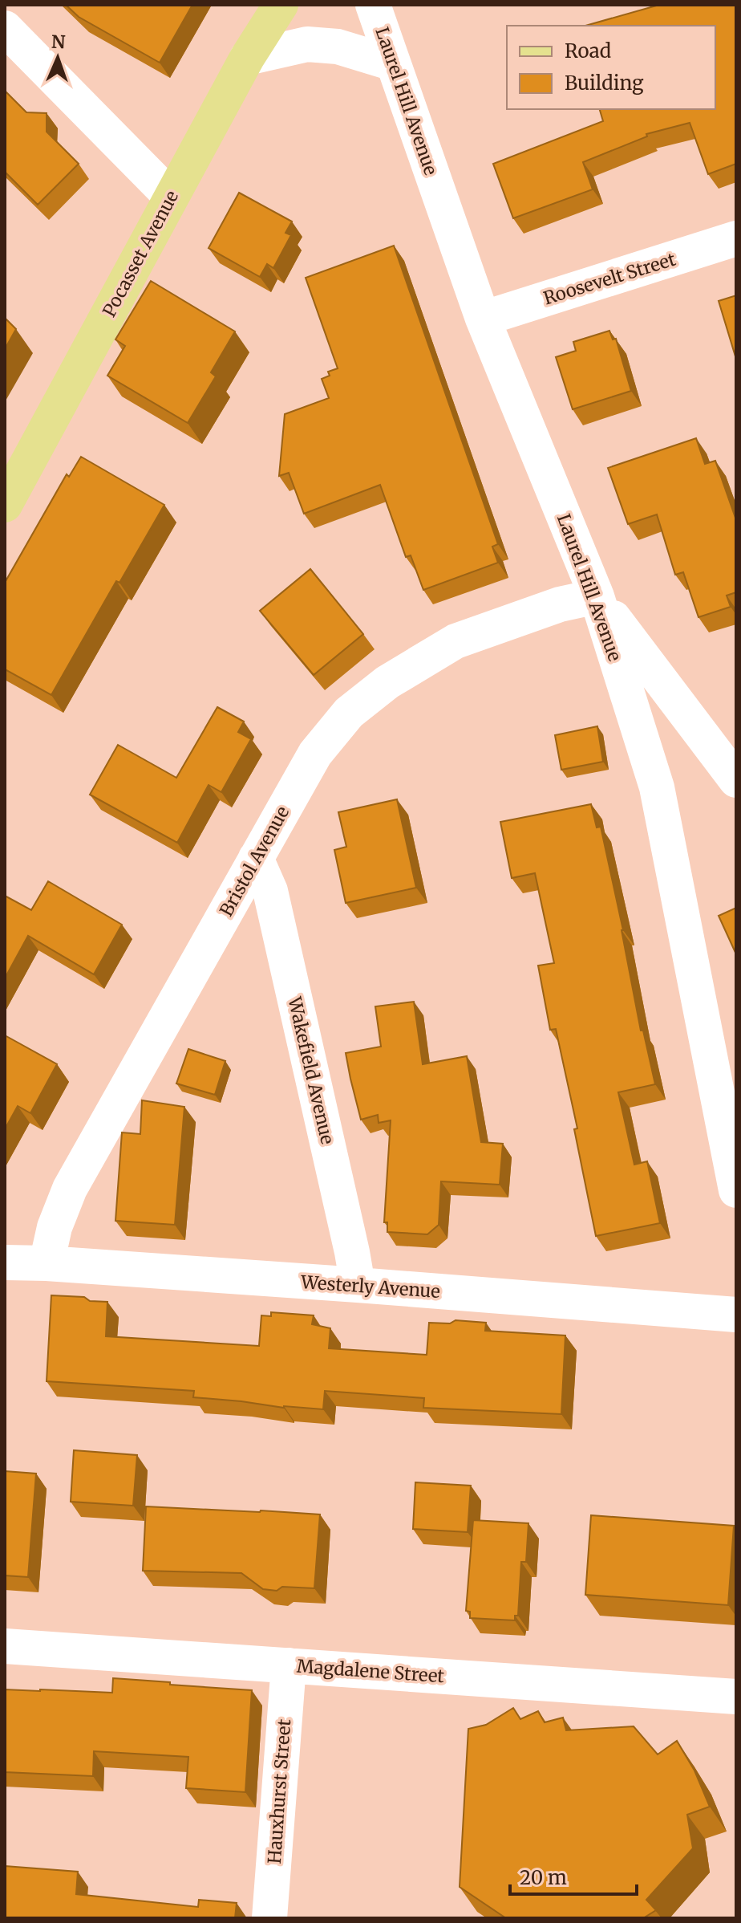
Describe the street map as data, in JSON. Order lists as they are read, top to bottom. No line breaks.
{"streets":{"main road":["Pocasset Avenue"],"street":["Laurel Hill Avenue","Roosevelt Street","Bristol Avenue","Wakefield Avenue","Westerly Avenue","Magdalene Street","Hauxhurst Street"]},"crossings":[["Laurel Hill Avenue","Roosevelt Street"],["Laurel Hill Avenue","Bristol Avenue"],["Bristol Avenue","Wakefield Avenue"],["Bristol Avenue","Westerly Avenue"],["Wakefield Avenue","Westerly Avenue"],["Magdalene Street","Hauxhurst Street"]],"legend":["Road","Building"],"scale_bar":"20 m","north":"top"}
